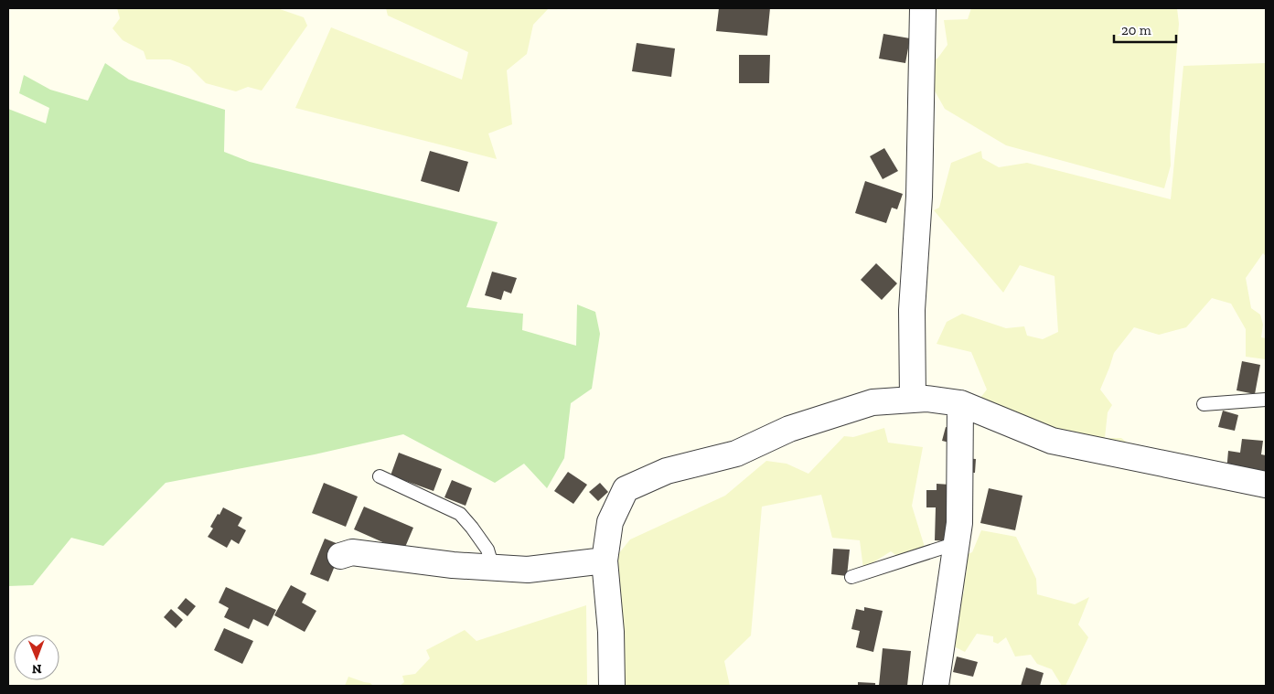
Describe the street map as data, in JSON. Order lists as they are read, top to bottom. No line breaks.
{"scale_bar":"20 m","north":"bottom"}
